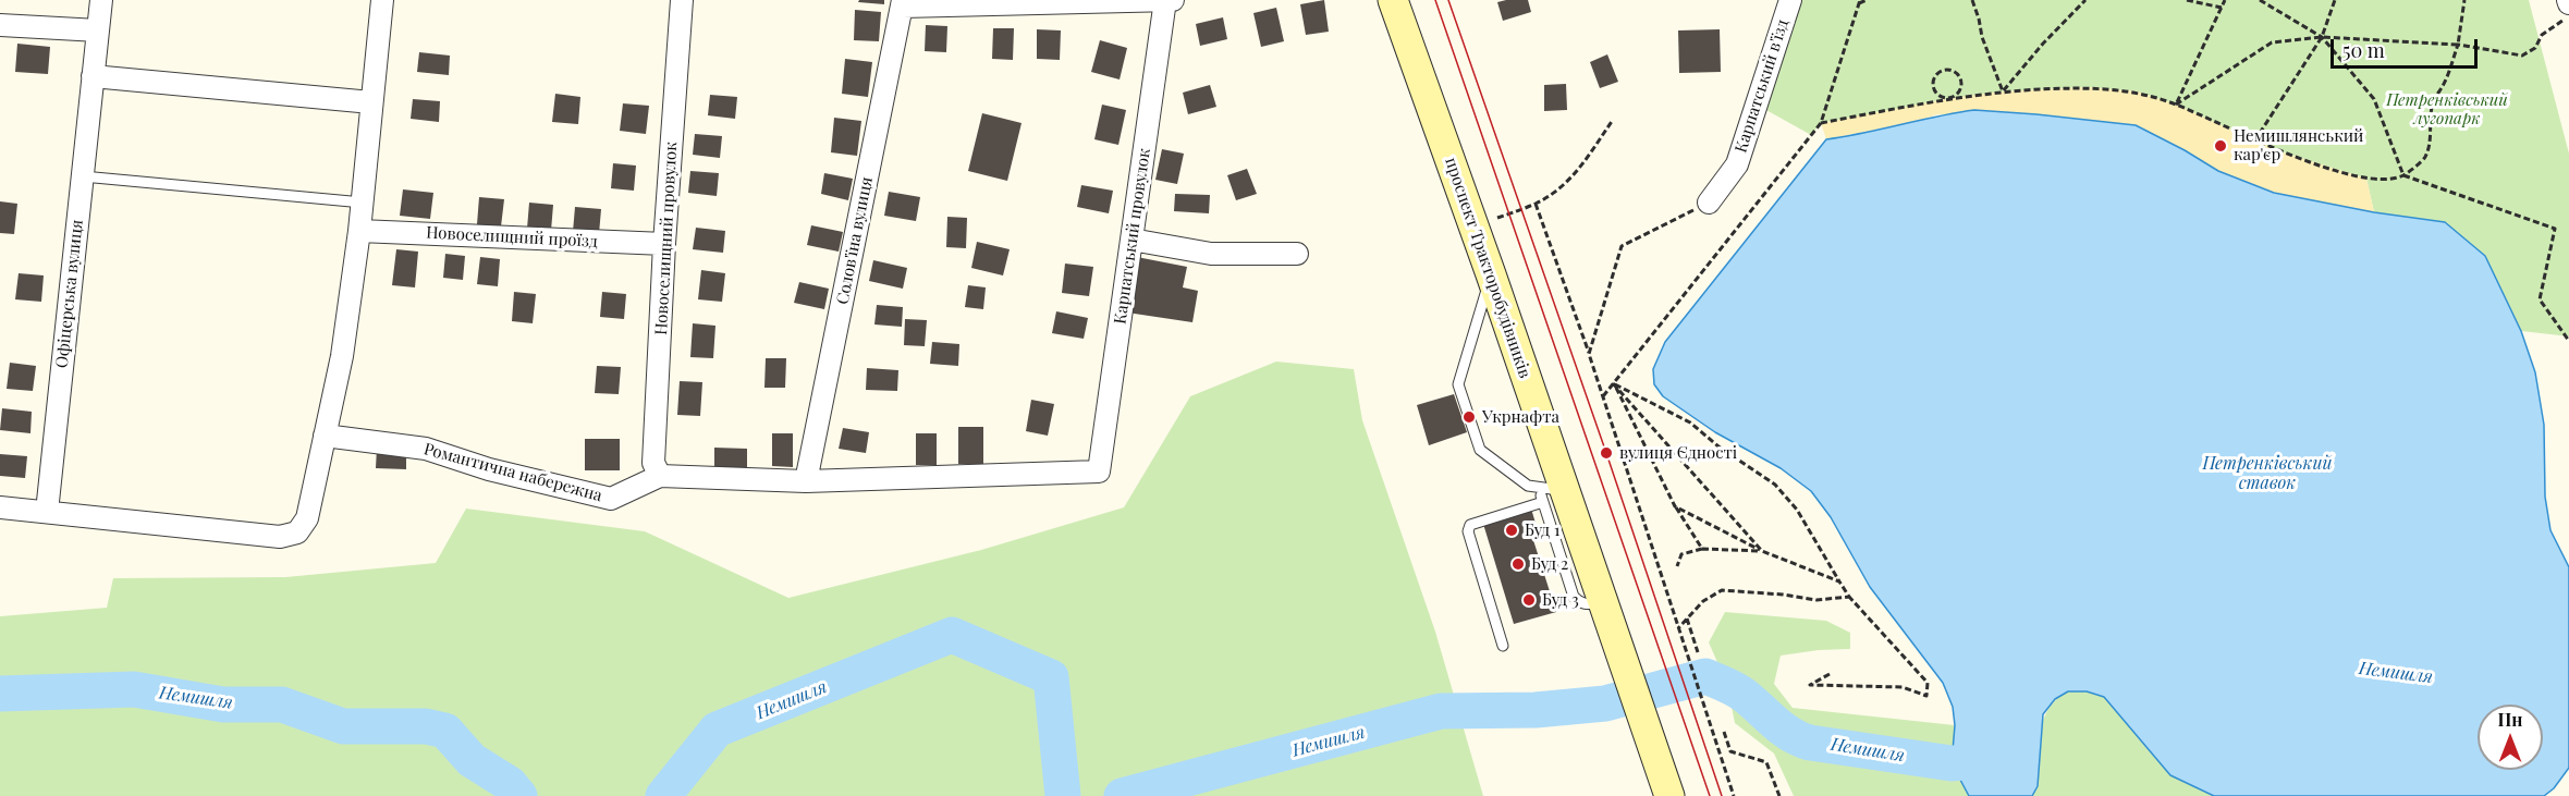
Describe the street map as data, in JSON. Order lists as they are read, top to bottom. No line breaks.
{"streets":{"main road":["проспект Тракторобудівників"],"street":["Карпатський в'їзд","Карпатський провулок","Новоселищний проїзд","Новоселищний провулок","Солов'їна вулиця","Офіцерська вулиця","Романтична набережна"]},"crossings":[["Карпатський провулок","Романтична набережна"],["Новоселищний проїзд","Новоселищний провулок"],["Новоселищний провулок","Романтична набережна"],["Солов'їна вулиця","Романтична набережна"]],"water":["Петренківський ставок","Немишля"],"parks":["Петренківський лугопарк"],"places":["Немишлянський кар'єр","Укрнафта","вулиця Єдності","Буд 1","Буд 2","Буд 3"],"scale_bar":"50 m","north":"top"}
